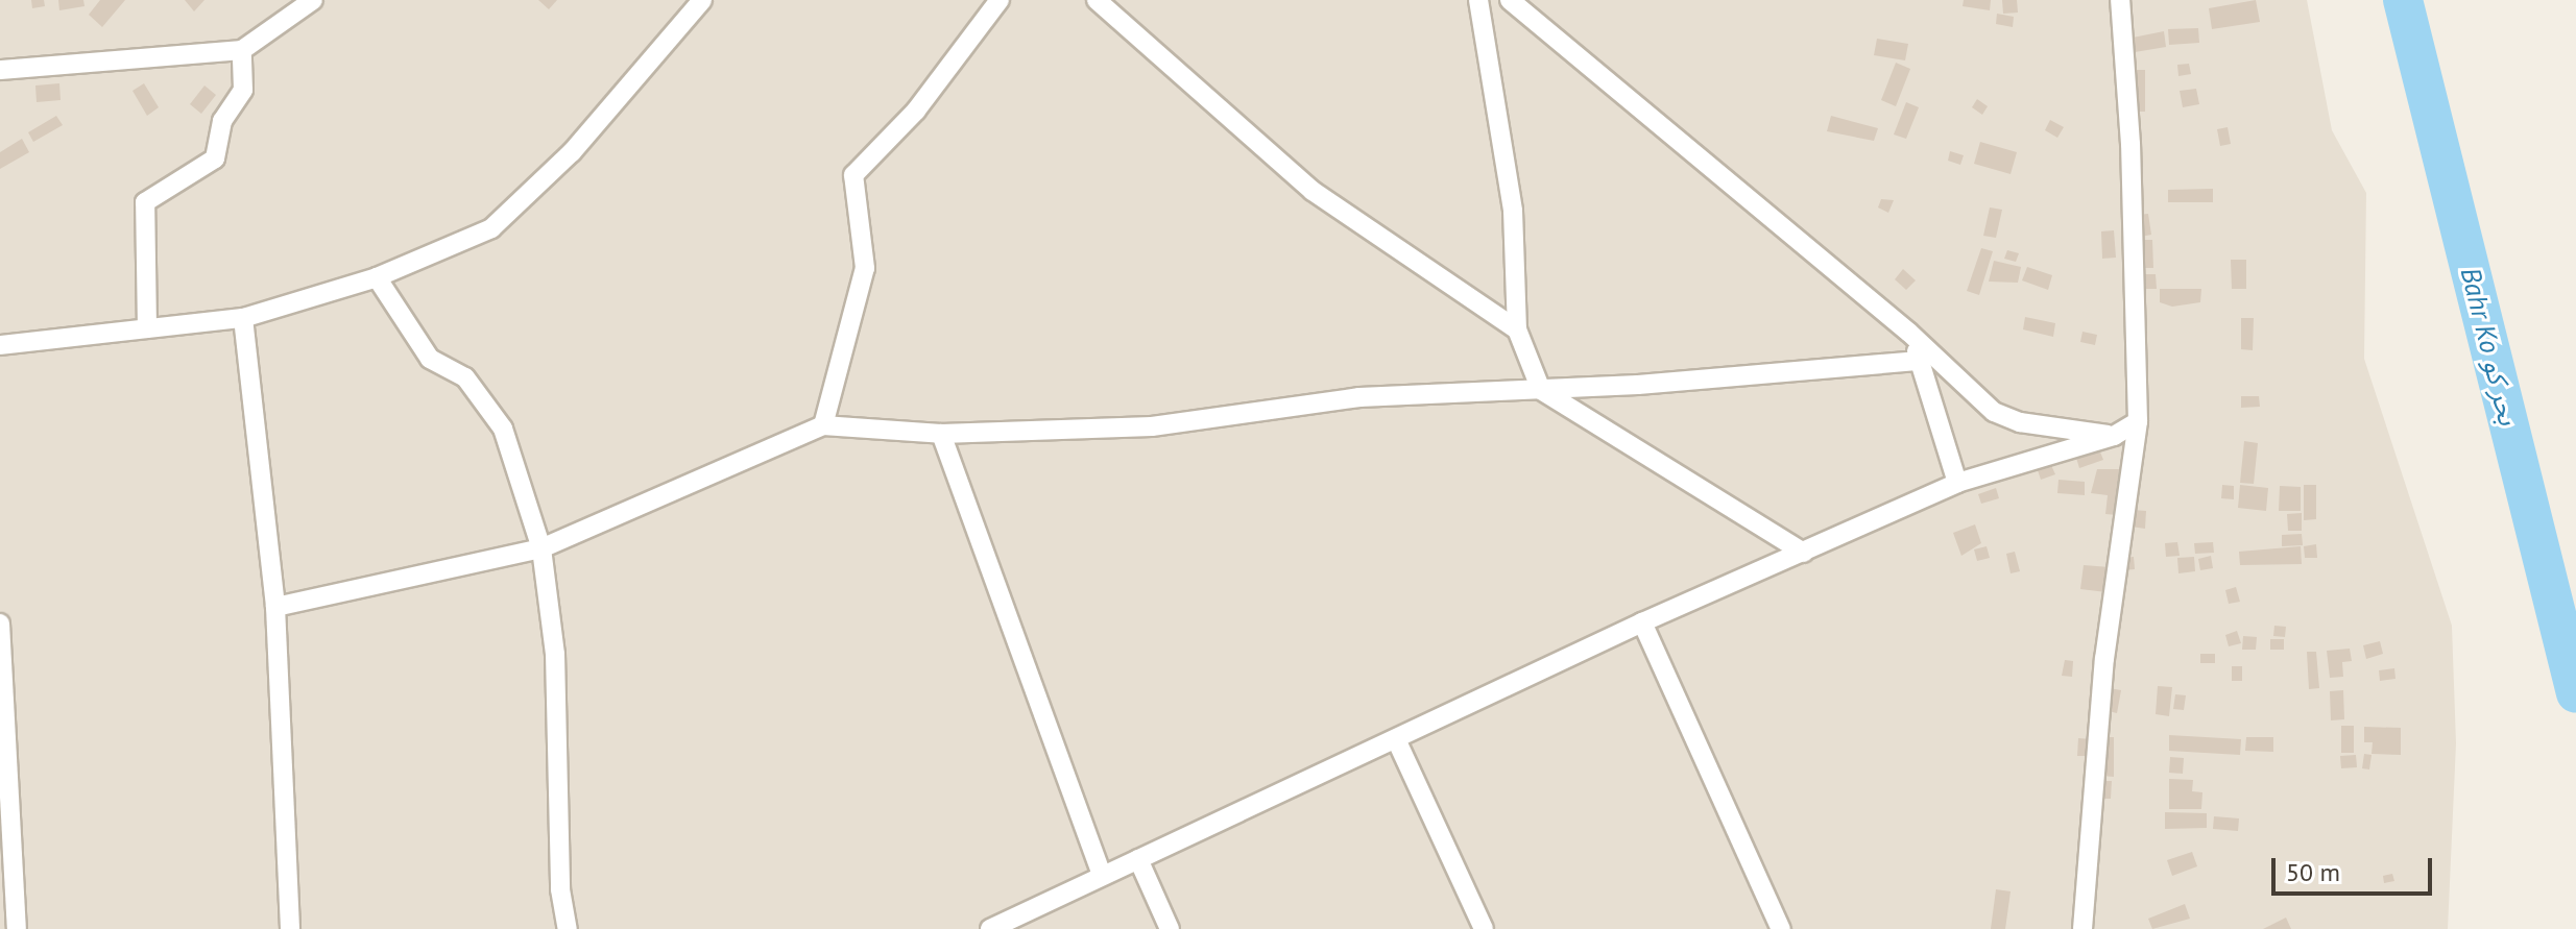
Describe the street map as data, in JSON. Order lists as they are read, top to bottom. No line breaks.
{"water":["Bahr Ko بحر كو"],"scale_bar":"50 m"}
